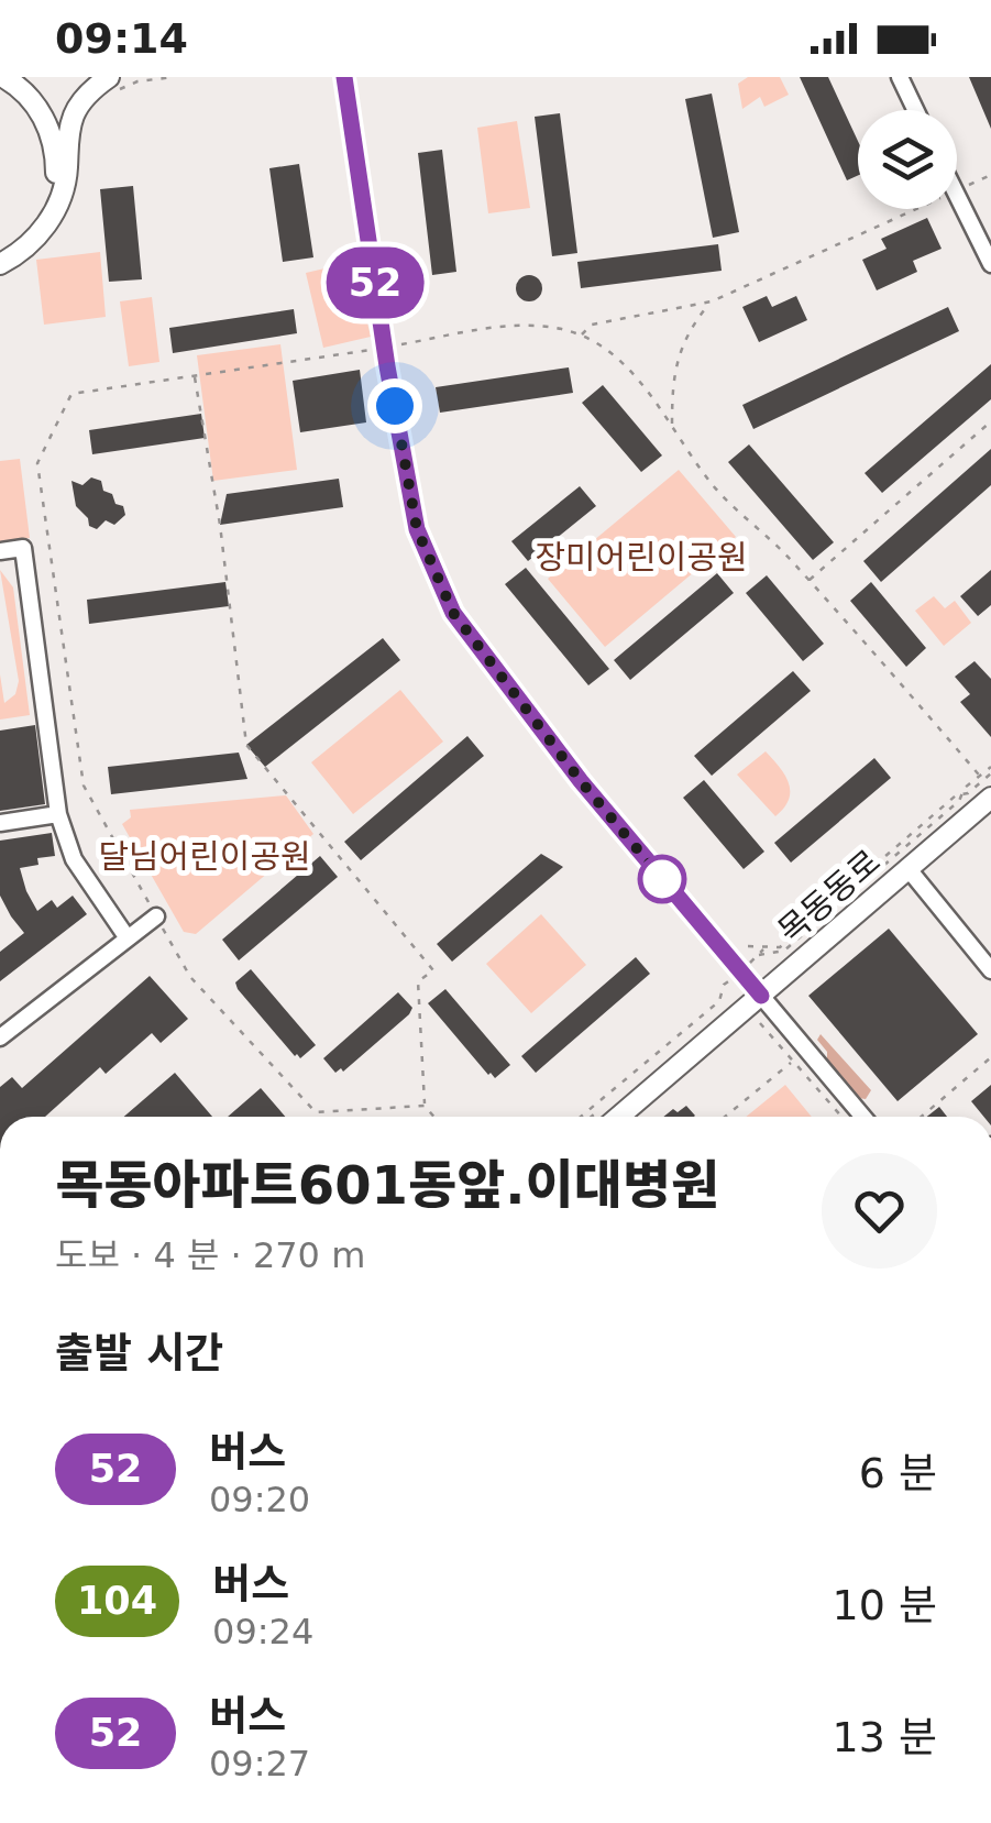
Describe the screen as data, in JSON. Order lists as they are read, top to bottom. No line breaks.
{"streets":{"main road":["목동동로"]},"parks":["장미어린이공원","달님어린이공원"],"lines":["bus line 52"],"page":{"status":"09:14","on_map":"52","heading":[["목동아파트601동앞.이대병원","도보 · 4 분 · 270 m"],"출발 시간"],"list":[{"mark":"52","name":"버스","note":"09:20","value":"6 분"},{"mark":"104","name":"버스","note":"09:24","value":"10 분"},{"mark":"52","name":"버스","note":"09:27","value":"13 분"}]}}
